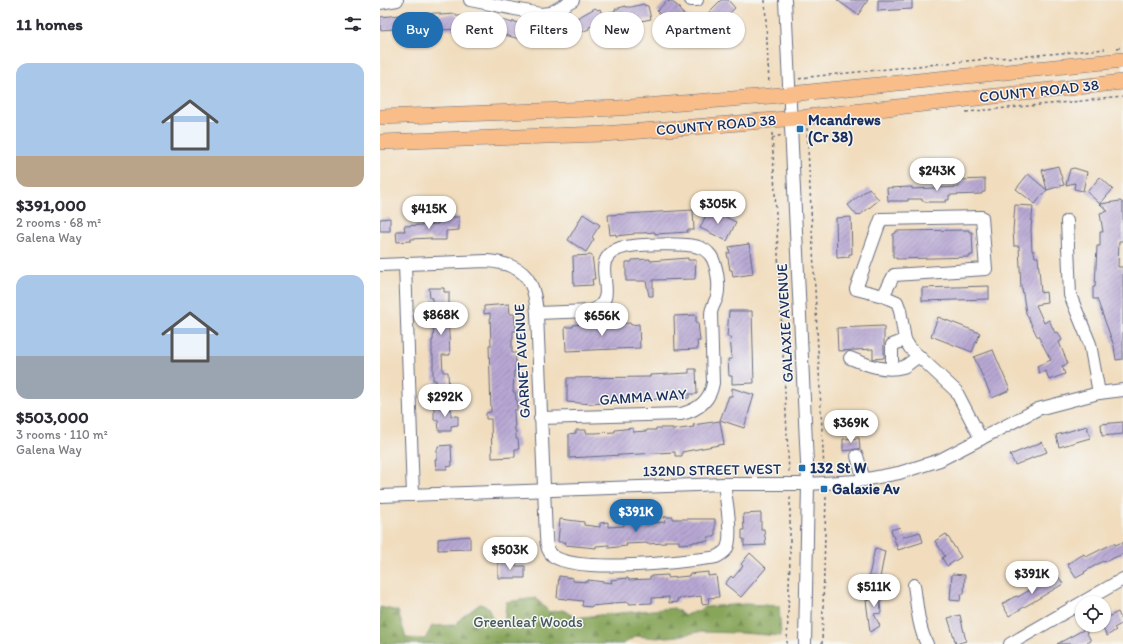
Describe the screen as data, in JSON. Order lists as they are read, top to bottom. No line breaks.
{"streets":{"main road":["COUNTY ROAD 38"],"street":["GALAXIE AVENUE","GARNET AVENUE","GAMMA WAY","132ND STREET WEST"]},"crossings":[["COUNTY ROAD 38","GALAXIE AVENUE"],["GALAXIE AVENUE","132ND STREET WEST"],["GARNET AVENUE","GAMMA WAY"],["GARNET AVENUE","132ND STREET WEST"]],"parks":["Greenleaf Woods"],"places":{"transit":["Mcandrews (Cr 38)","132 St W","Galaxie Av"]},"page":{"heading":"11 homes","chip":["Buy","Rent","Filters","New","Apartment"],"list":[{"name":"$391,000","note":"2 rooms · 68 m² · Galena Way"},{"name":"$503,000","note":"3 rooms · 110 m² · Galena Way"}],"price":["$243K","$305K","$415K","$868K","$656K","$292K","$369K","$391K","$503K","$391K","$511K"]}}
